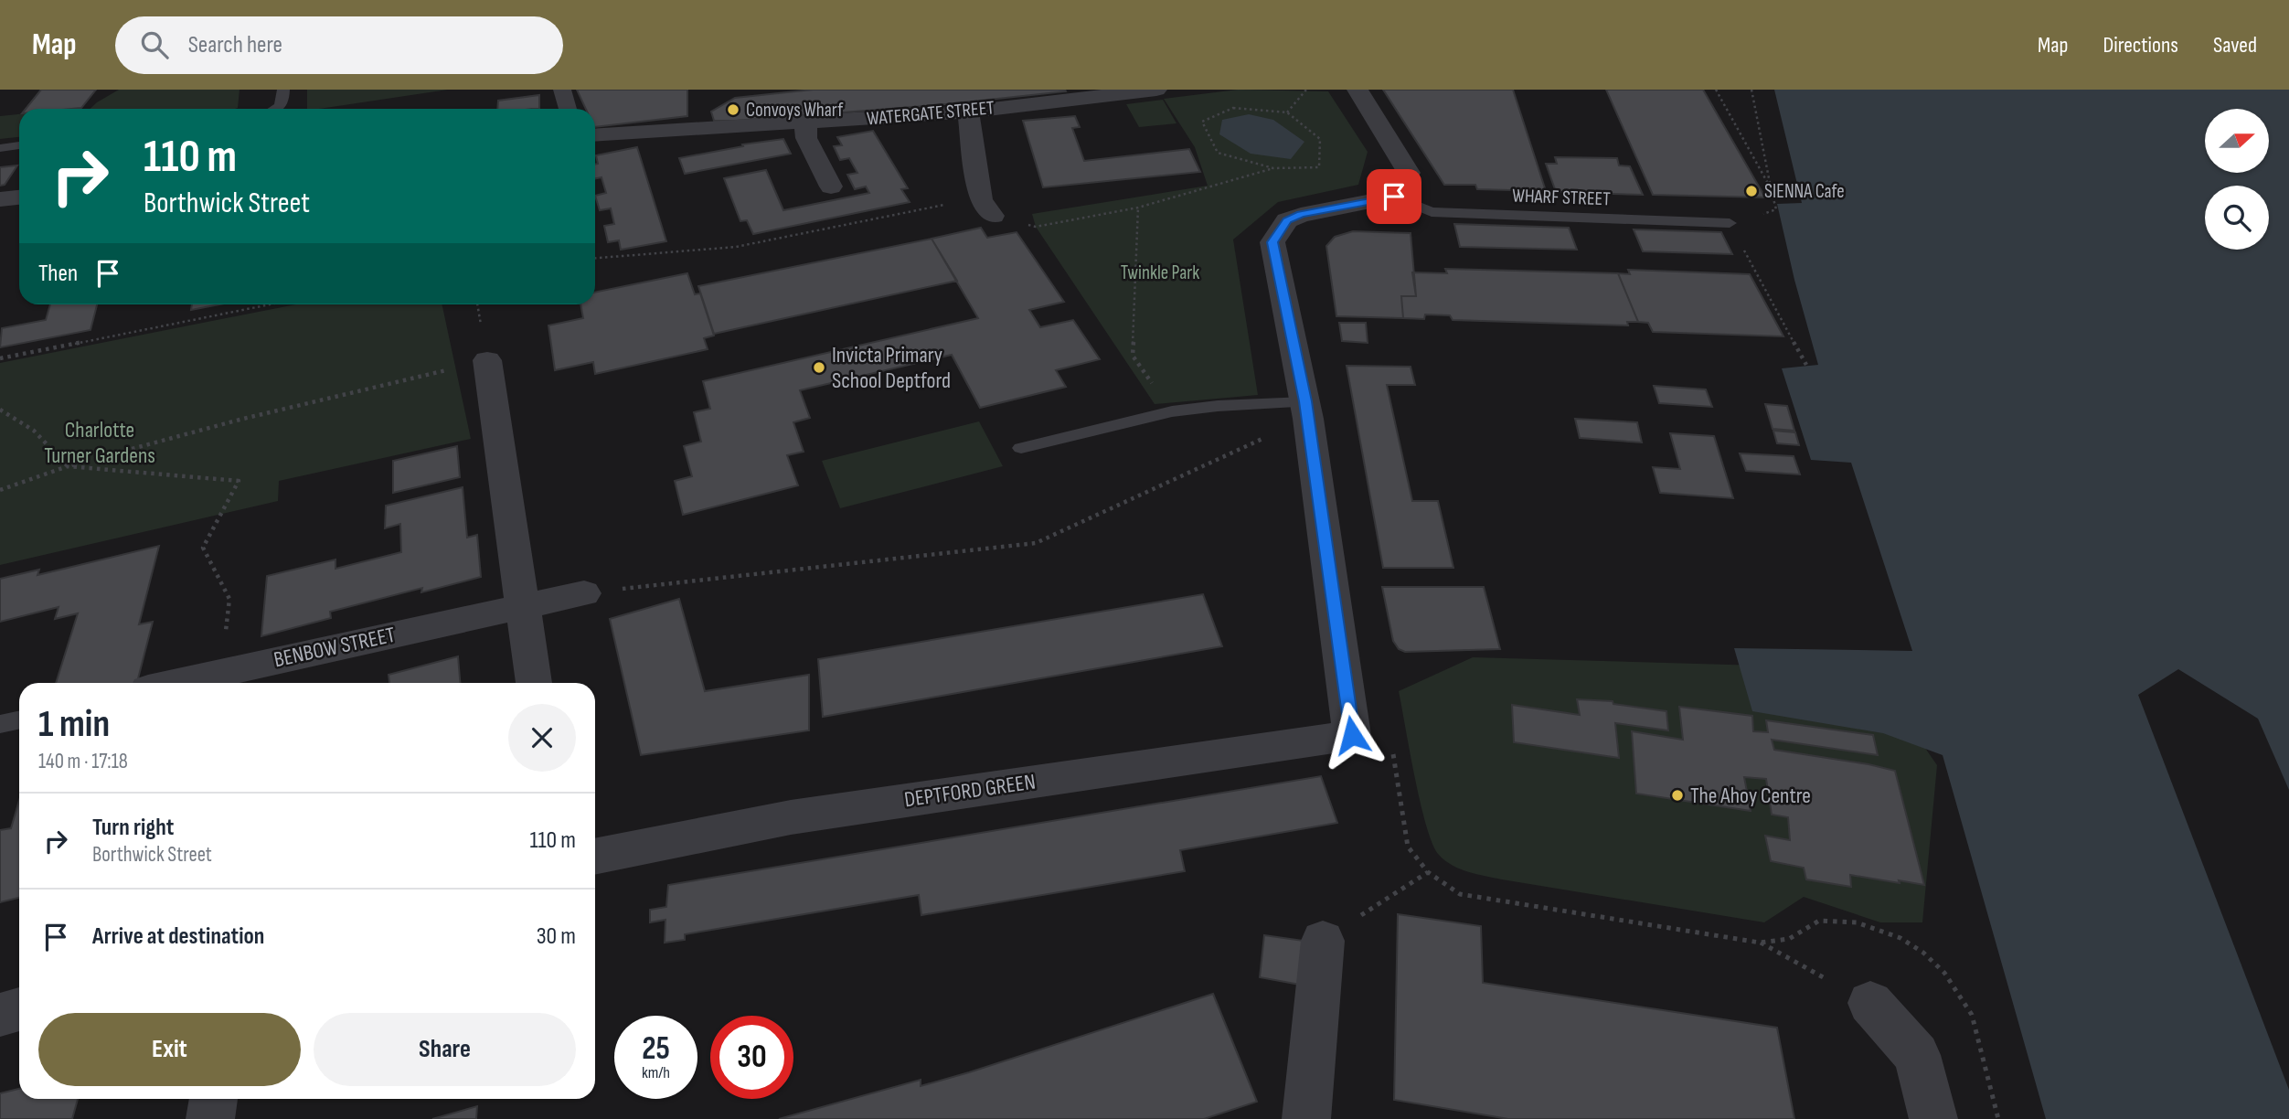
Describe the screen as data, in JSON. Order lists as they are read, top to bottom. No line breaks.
{"streets":{"street":["WATERGATE STREET","BENBOW STREET","DEPTFORD GREEN"],"lane":["WHARF STREET"]},"parks":["Twinkle Park","Charlotte Turner Gardens"],"places":["Convoys Wharf","SIENNA Cafe","Invicta Primary School Deptford","The Ahoy Centre"],"north":"right","page":{"header":"Map","search":"Search here","nav":["Map","Directions","Saved"],"turn":["110 m","Borthwick Street"],"then":"Then","heading":["1 min","140 m · 17:18"],"list":[{"name":"Turn right","note":"Borthwick Street","value":"110 m"},{"name":"Arrive at destination","value":"30 m"}],"buttons":["Exit","Share"],"speed":"25 km/h","limit":"30"}}
